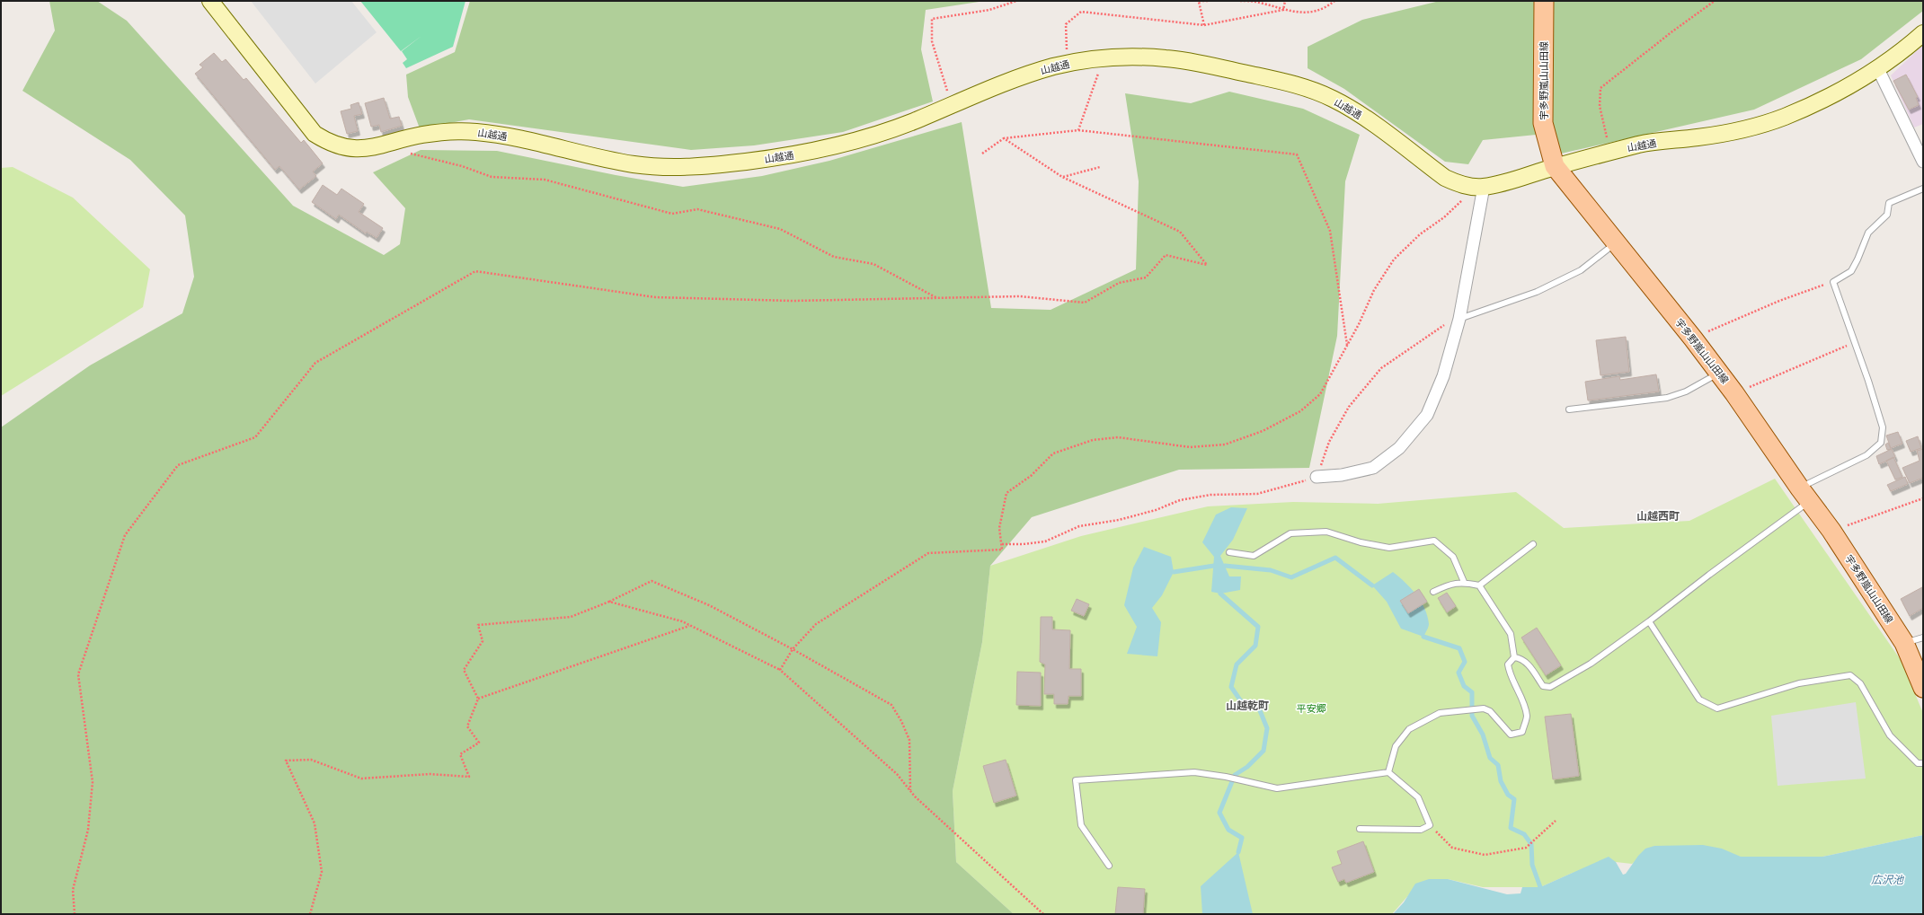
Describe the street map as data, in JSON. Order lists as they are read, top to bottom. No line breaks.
{"streets":{"main road":["宇多野嵐山山田線"],"street":["山越通"]},"crossings":[["山越通","宇多野嵐山山田線"]],"districts":["山越西町","山越乾町"],"water":["広沢池"],"parks":["平安郷"]}
